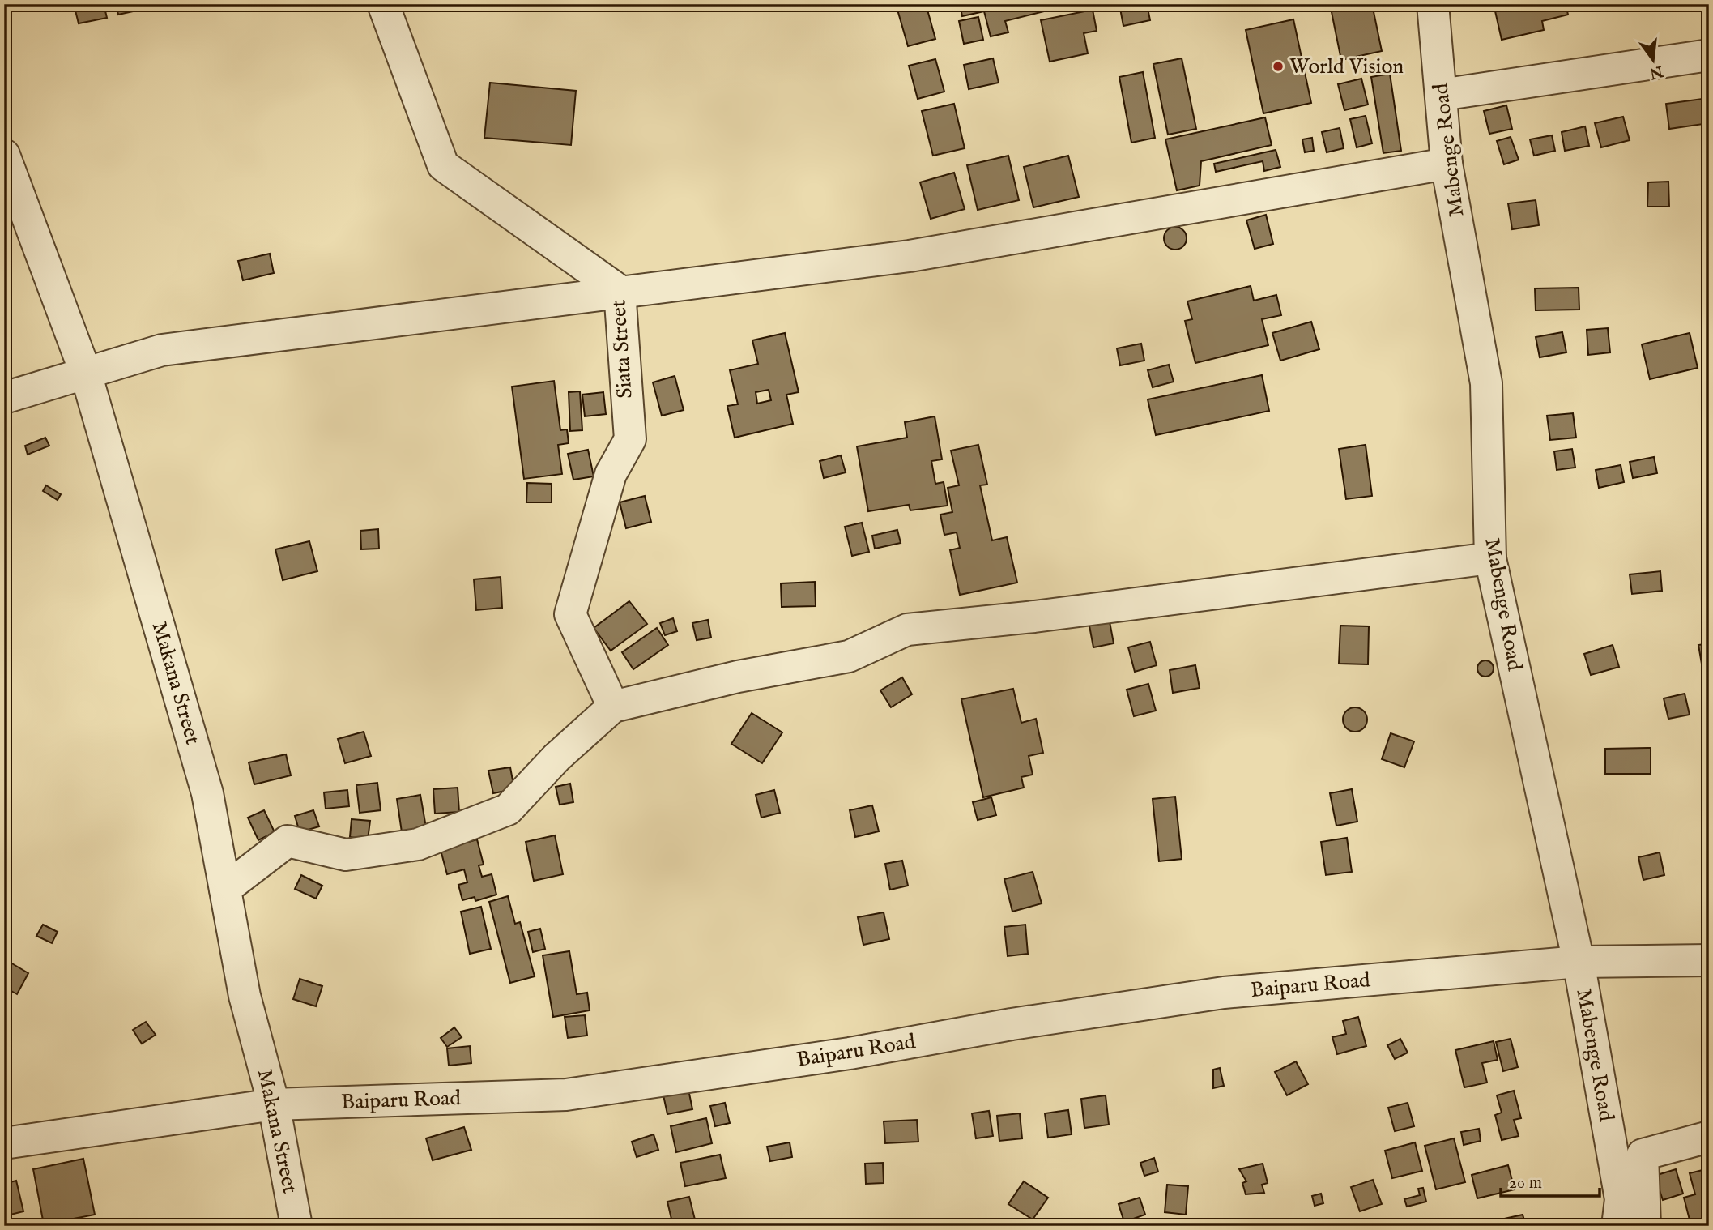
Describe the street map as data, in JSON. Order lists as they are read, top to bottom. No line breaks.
{"streets":{"street":["Mabenge Road","Siata Street","Makana Street","Baiparu Road"]},"crossings":[["Mabenge Road","Baiparu Road"],["Makana Street","Baiparu Road"]],"places":["World Vision"],"scale_bar":"20 m","north":"bottom"}
